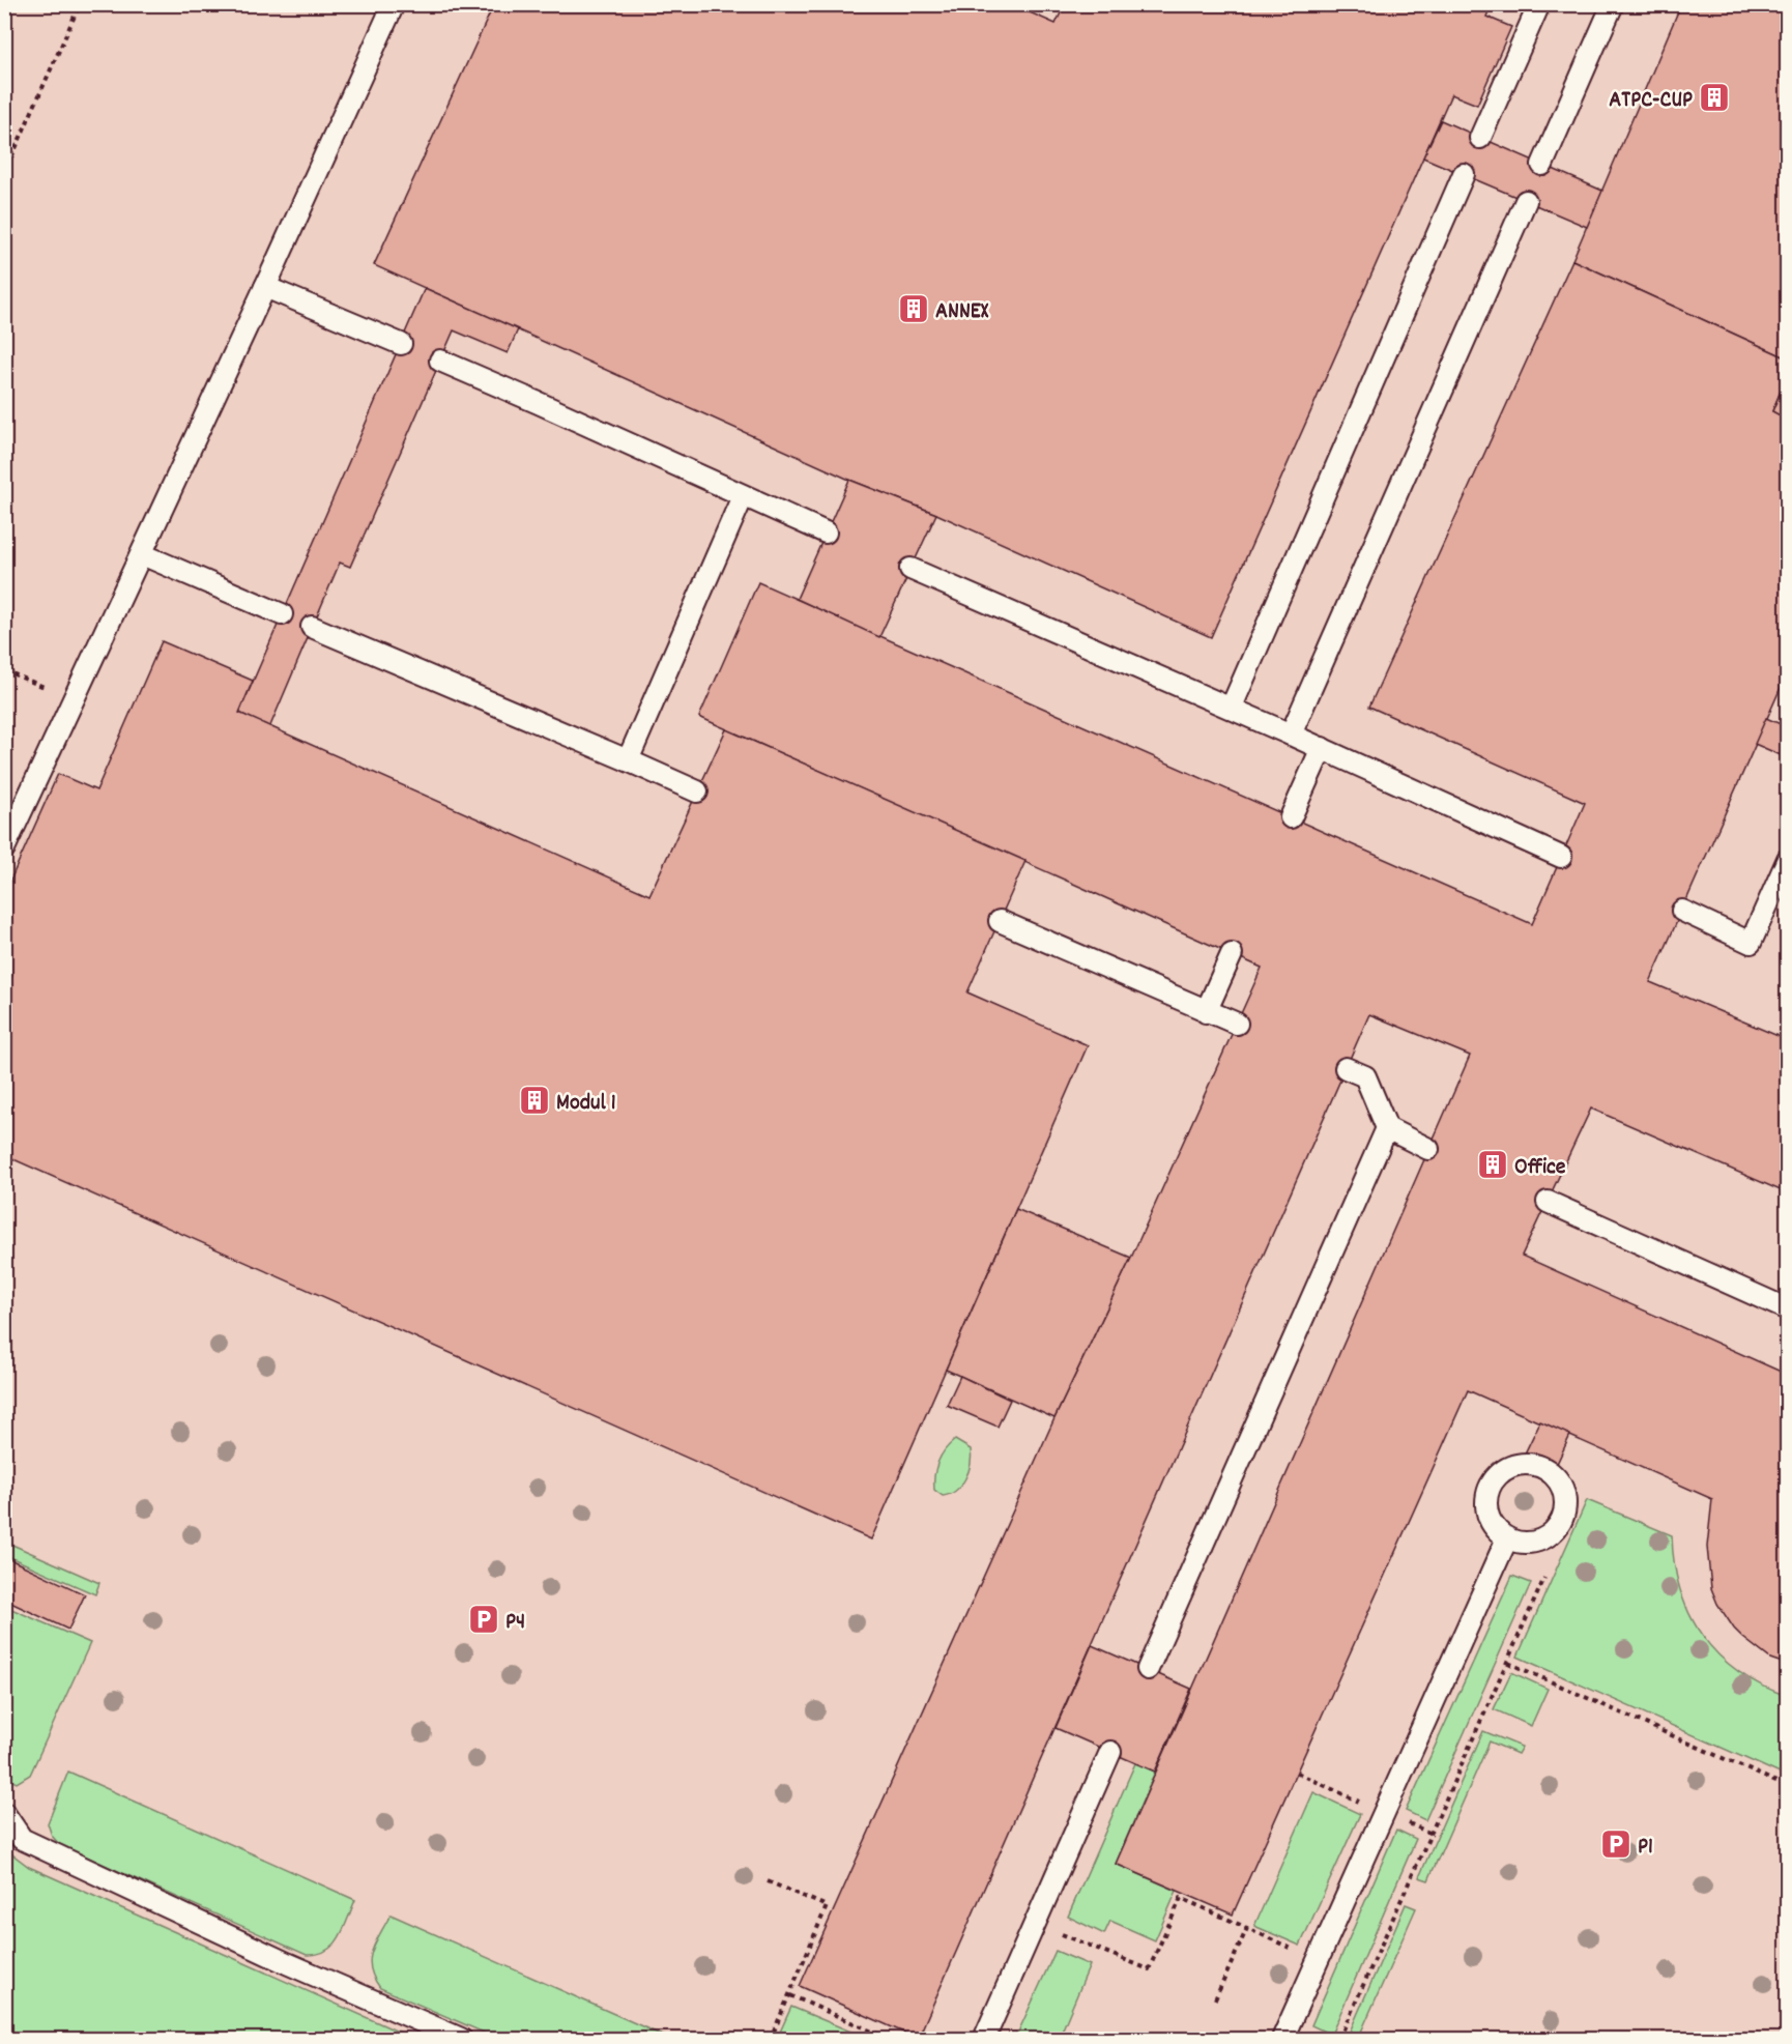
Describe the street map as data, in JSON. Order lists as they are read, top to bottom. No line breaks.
{"places":{"building":["ATPC-CUP","ANNEX","Modul 1","Office"],"parking":["P4","P1"]}}
